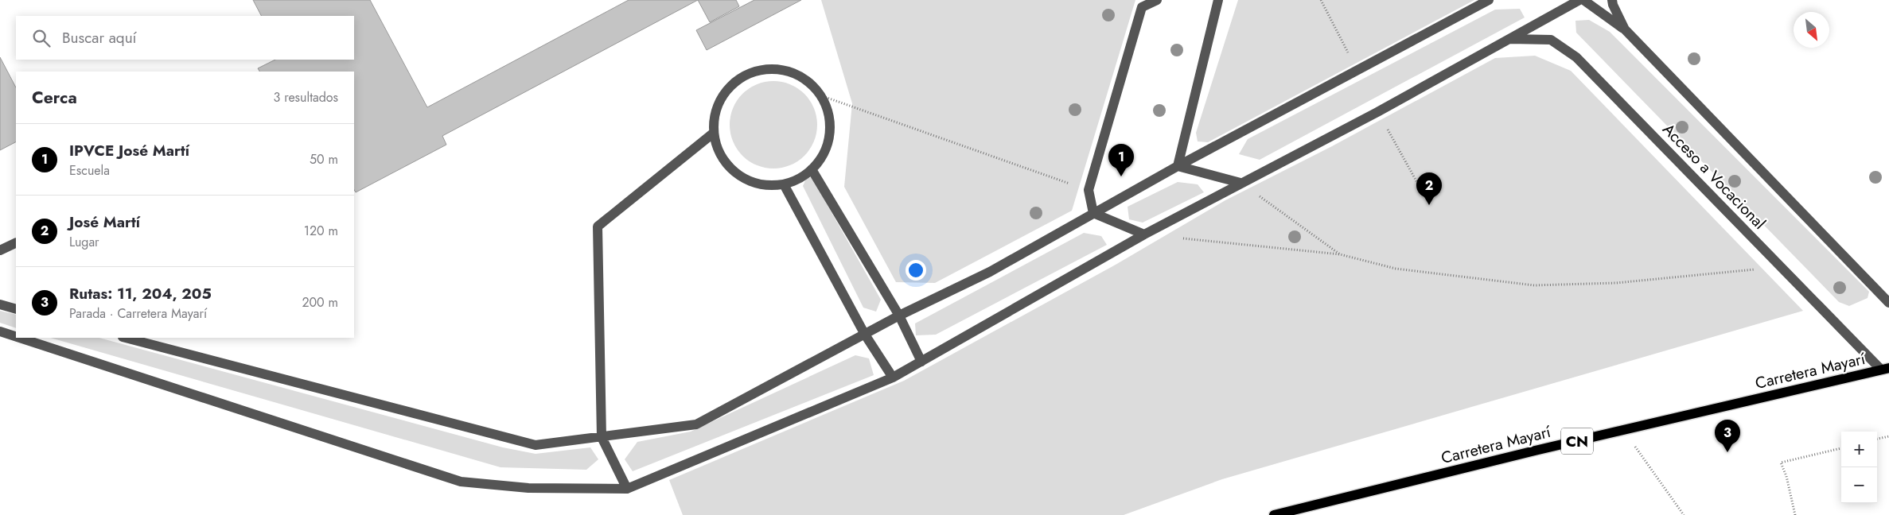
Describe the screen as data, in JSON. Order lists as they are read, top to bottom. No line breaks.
{"streets":{"main road":["Carretera Mayarí","CN"],"lane":["Acceso a Vocacional"]},"crossings":[["Acceso a Vocacional","Carretera Mayarí"]],"north":"bottom right","page":{"search":"Buscar aquí","heading":["Cerca","3 resultados"],"list":[{"mark":"1","name":"IPVCE José Martí","note":"Escuela","value":"50 m"},{"mark":"2","name":"José Martí","note":"Lugar","value":"120 m"},{"mark":"3","name":"Rutas: 11, 204, 205","note":"Parada · Carretera Mayarí","value":"200 m"}],"pins":["1","2","3"],"map_buttons":["+","−"]}}
